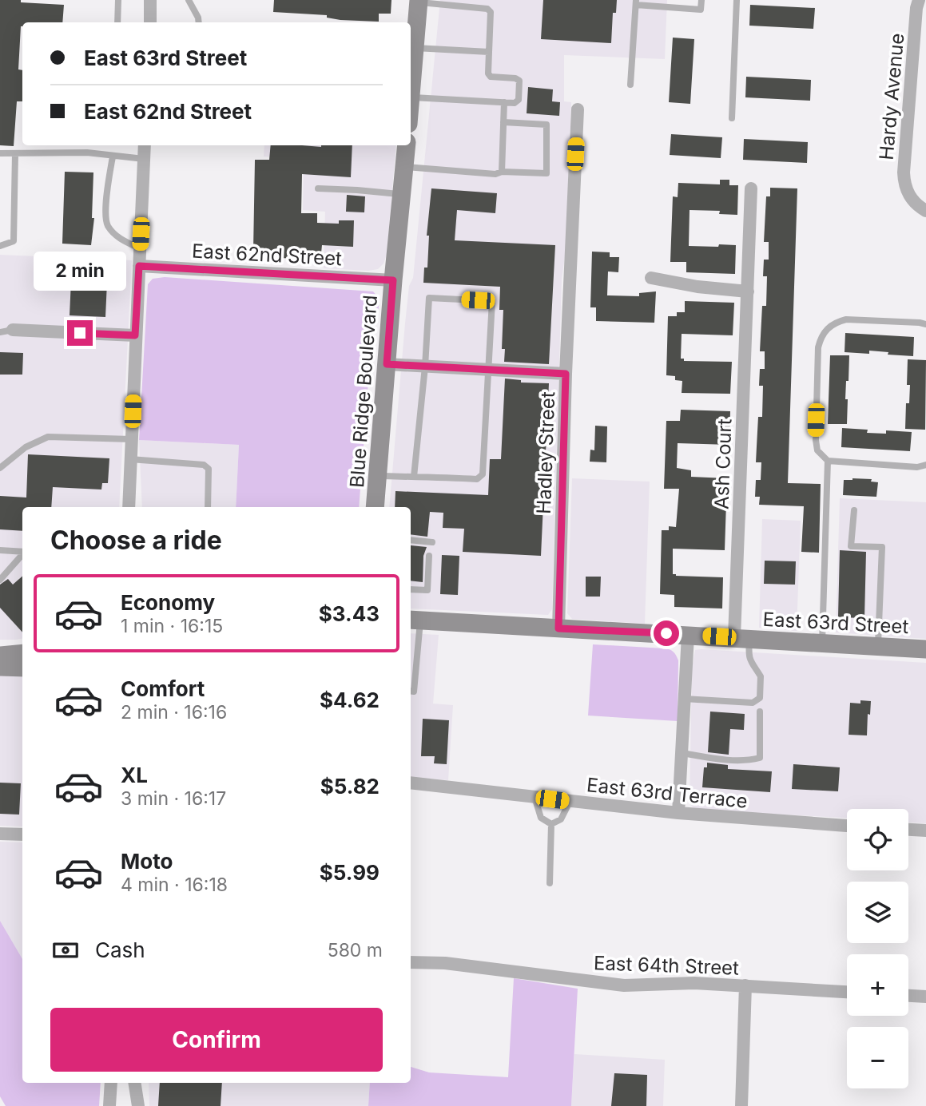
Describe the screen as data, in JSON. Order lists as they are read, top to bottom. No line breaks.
{"streets":{"street":["Hardy Avenue","East 62nd Street","Blue Ridge Boulevard","Hadley Street","Ash Court","East 63rd Street","East 63rd Terrace","East 64th Street"]},"crossings":[["East 62nd Street","Blue Ridge Boulevard"],["Hadley Street","East 63rd Street"],["Ash Court","East 63rd Street"]],"page":{"banner":["East 63rd Street","East 62nd Street"],"bubble":"2 min","heading":"Choose a ride","list":[{"name":"Economy","note":"1 min · 16:15","value":"$3.43"},{"name":"Comfort","note":"2 min · 16:16","value":"$4.62"},{"name":"XL","note":"3 min · 16:17","value":"$5.82"},{"name":"Moto","note":"4 min · 16:18","value":"$5.99"}],"map_buttons":["+","−"],"pay":["Cash","580 m"],"buttons":"Confirm"}}
